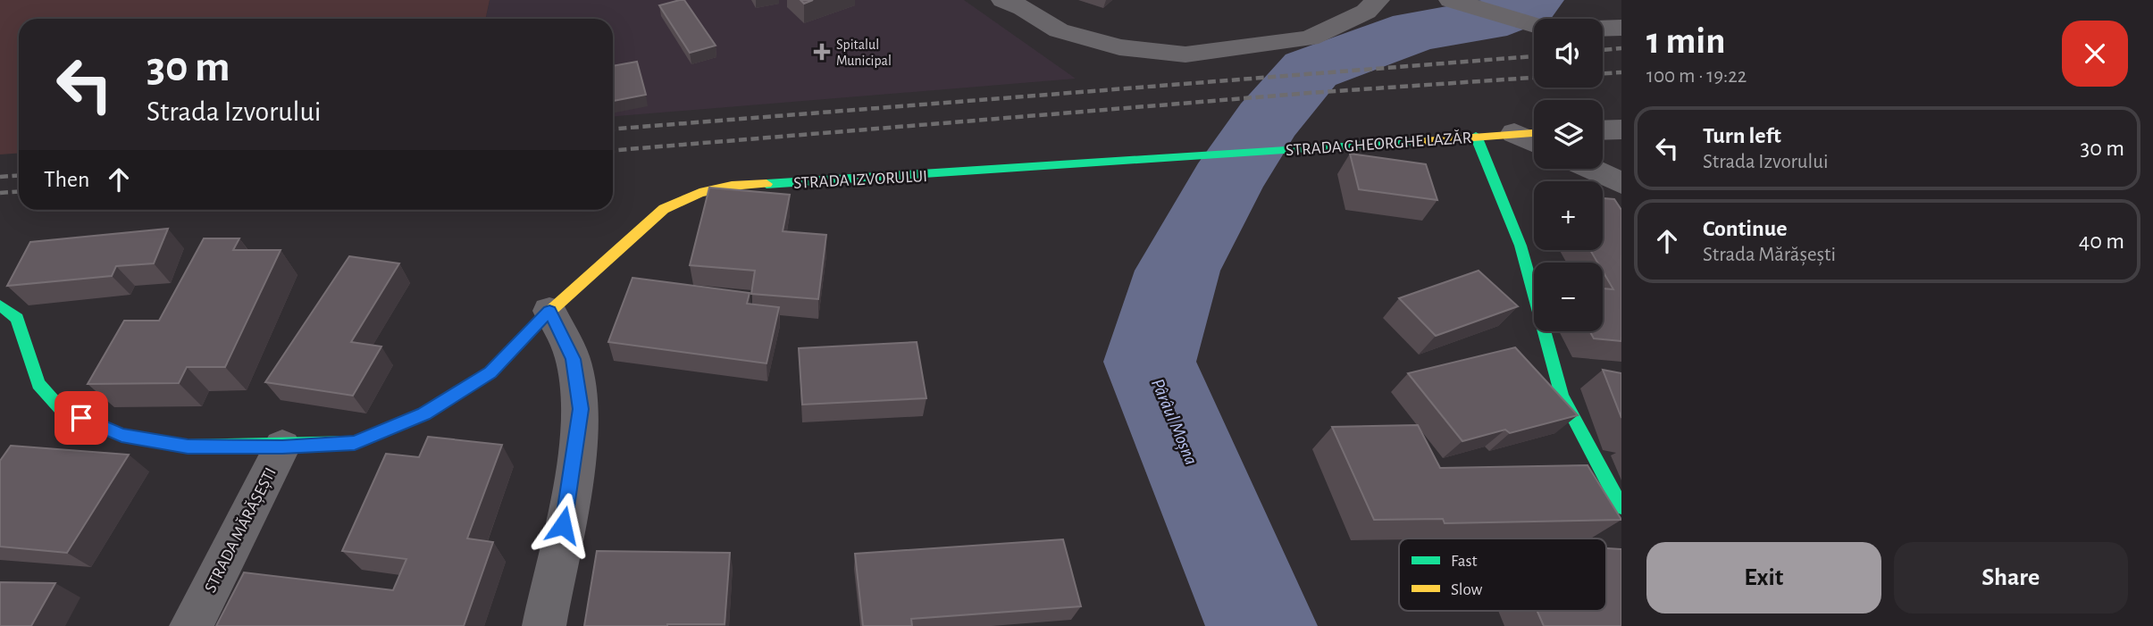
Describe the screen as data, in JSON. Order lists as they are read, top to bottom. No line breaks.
{"streets":{"street":["STRADA GHEORGHE LAZĂR","STRADA IZVORULUI","STRADA MĂRĂȘEȘTI"]},"crossings":[["STRADA GHEORGHE LAZĂR","STRADA IZVORULUI"],["STRADA IZVORULUI","STRADA MĂRĂȘEȘTI"]],"water":["Pârâul Moșna"],"places":{"health":["Spitalul Municipal"]},"legend":["Fast","Slow"],"page":{"heading":["1 min","100 m · 19:22"],"map_buttons":["+","−"],"turn":["30 m","Strada Izvorului"],"list":[{"name":"Turn left","note":"Strada Izvorului","value":"30 m"},{"name":"Continue","note":"Strada Mărășești","value":"40 m"}],"then":"Then","buttons":["Exit","Share"]}}
